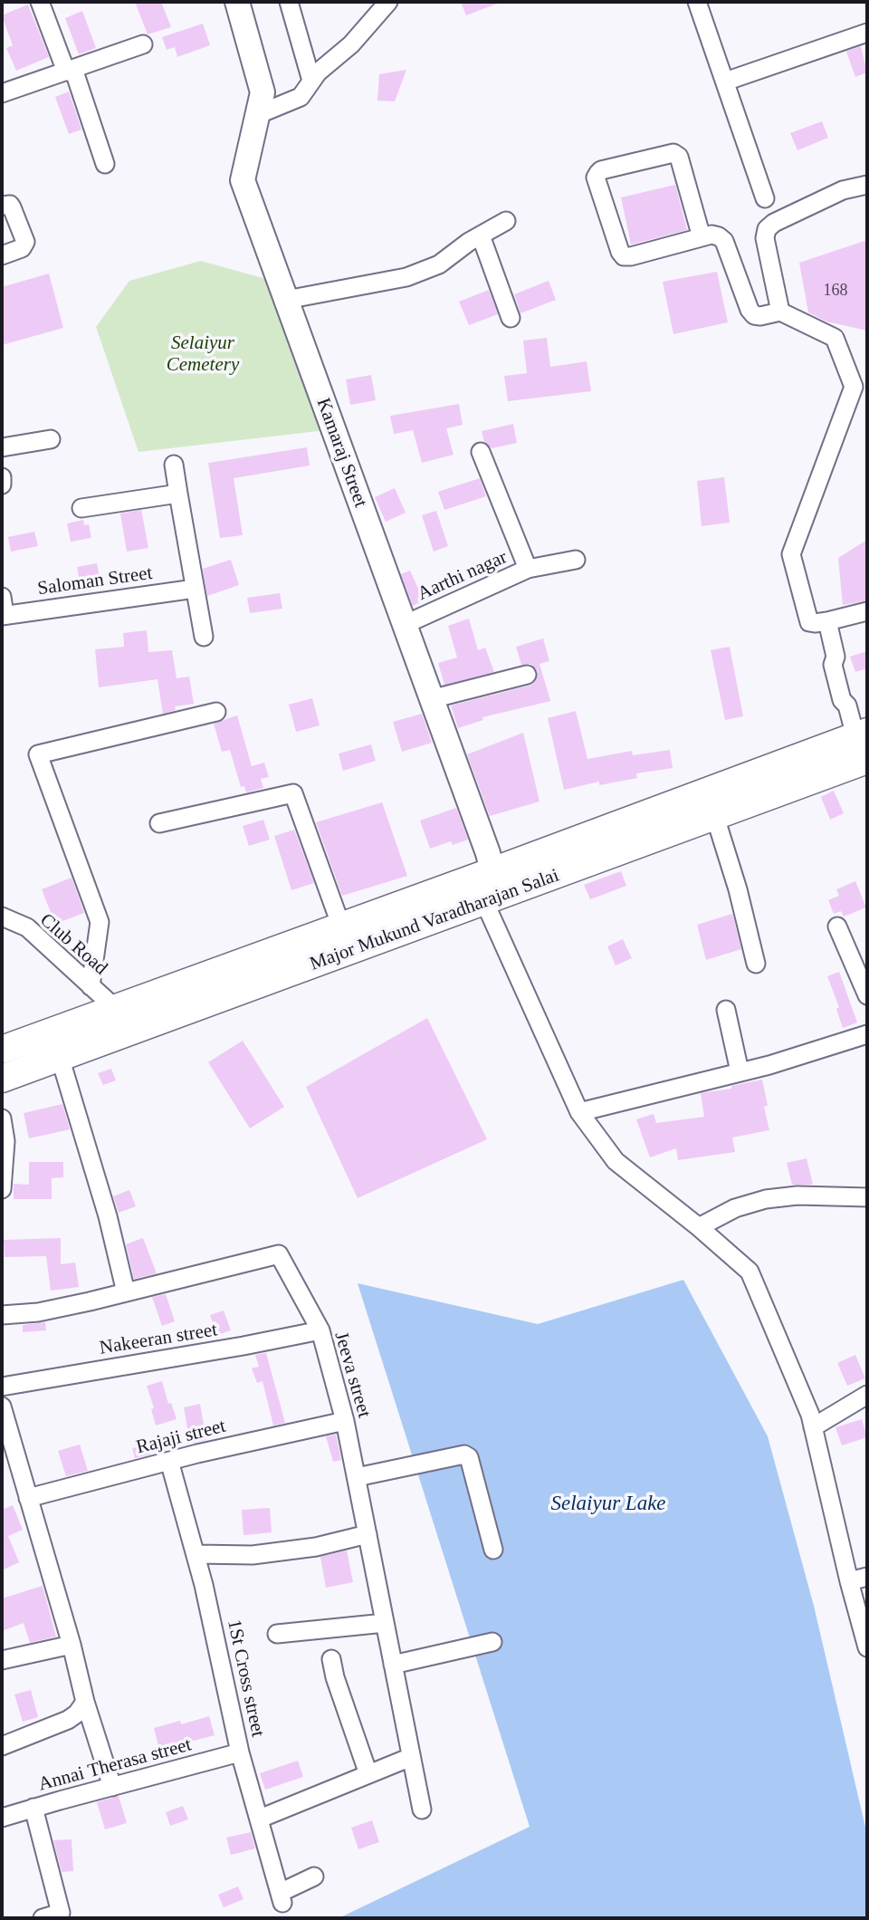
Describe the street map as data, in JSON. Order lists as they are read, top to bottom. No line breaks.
{"streets":{"main road":["Major Mukund Varadharajan Salai"],"street":["Kamaraj Street","Aarthi nagar","Saloman Street","Club Road","Nakeeran street","Jeeva street","Rajaji street","1St Cross street","Annai Therasa street"]},"crossings":[["Kamaraj Street","Aarthi nagar"],["Kamaraj Street","Major Mukund Varadharajan Salai"],["Major Mukund Varadharajan Salai","Club Road"],["Nakeeran street","Jeeva street"],["Jeeva street","Rajaji street"],["Rajaji street","1St Cross street"],["1St Cross street","Annai Therasa street"]],"water":["Selaiyur Lake"],"parks":["Selaiyur Cemetery"],"house_numbers":["168"]}
